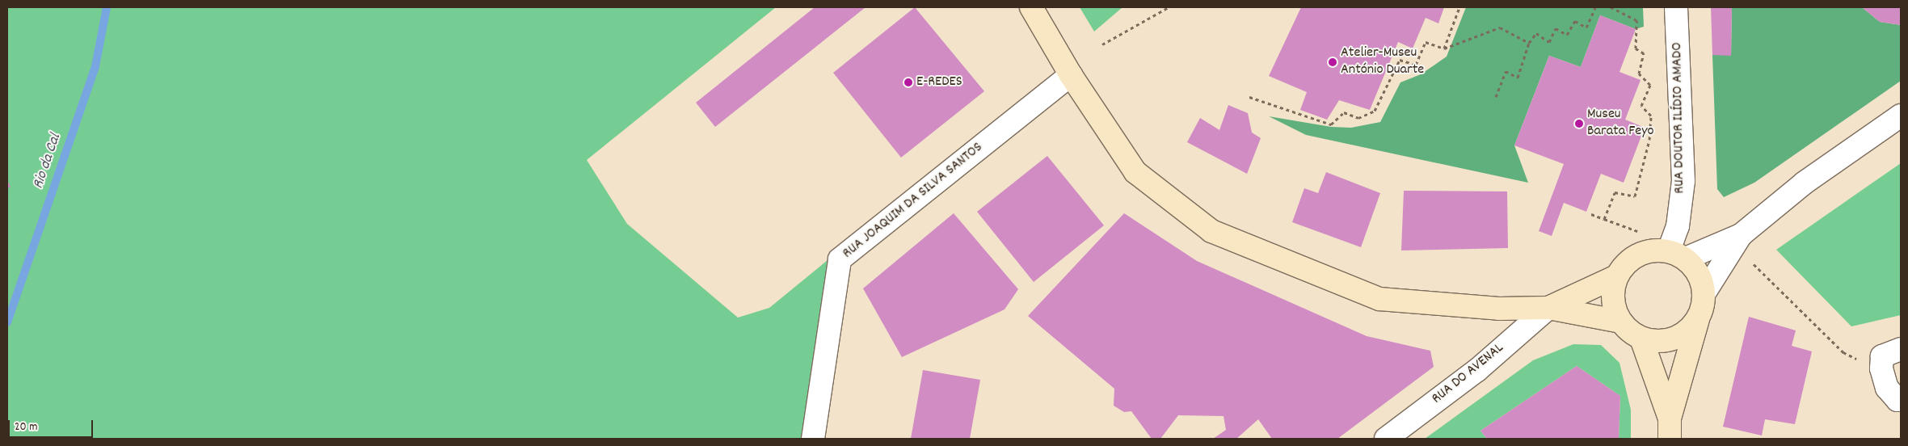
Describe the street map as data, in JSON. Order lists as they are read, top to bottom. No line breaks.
{"streets":{"main road":["RUA DO AVENAL"],"street":["RUA DOUTOR ILÍDIO AMADO","RUA JOAQUIM DA SILVA SANTOS"]},"crossings":[["RUA DOUTOR ILÍDIO AMADO","RUA DO AVENAL"]],"water":["Rio da Cal"],"places":["Atelier-Museu António Duarte","E-REDES","Museu Barata Feyo"],"scale_bar":"20 m"}
